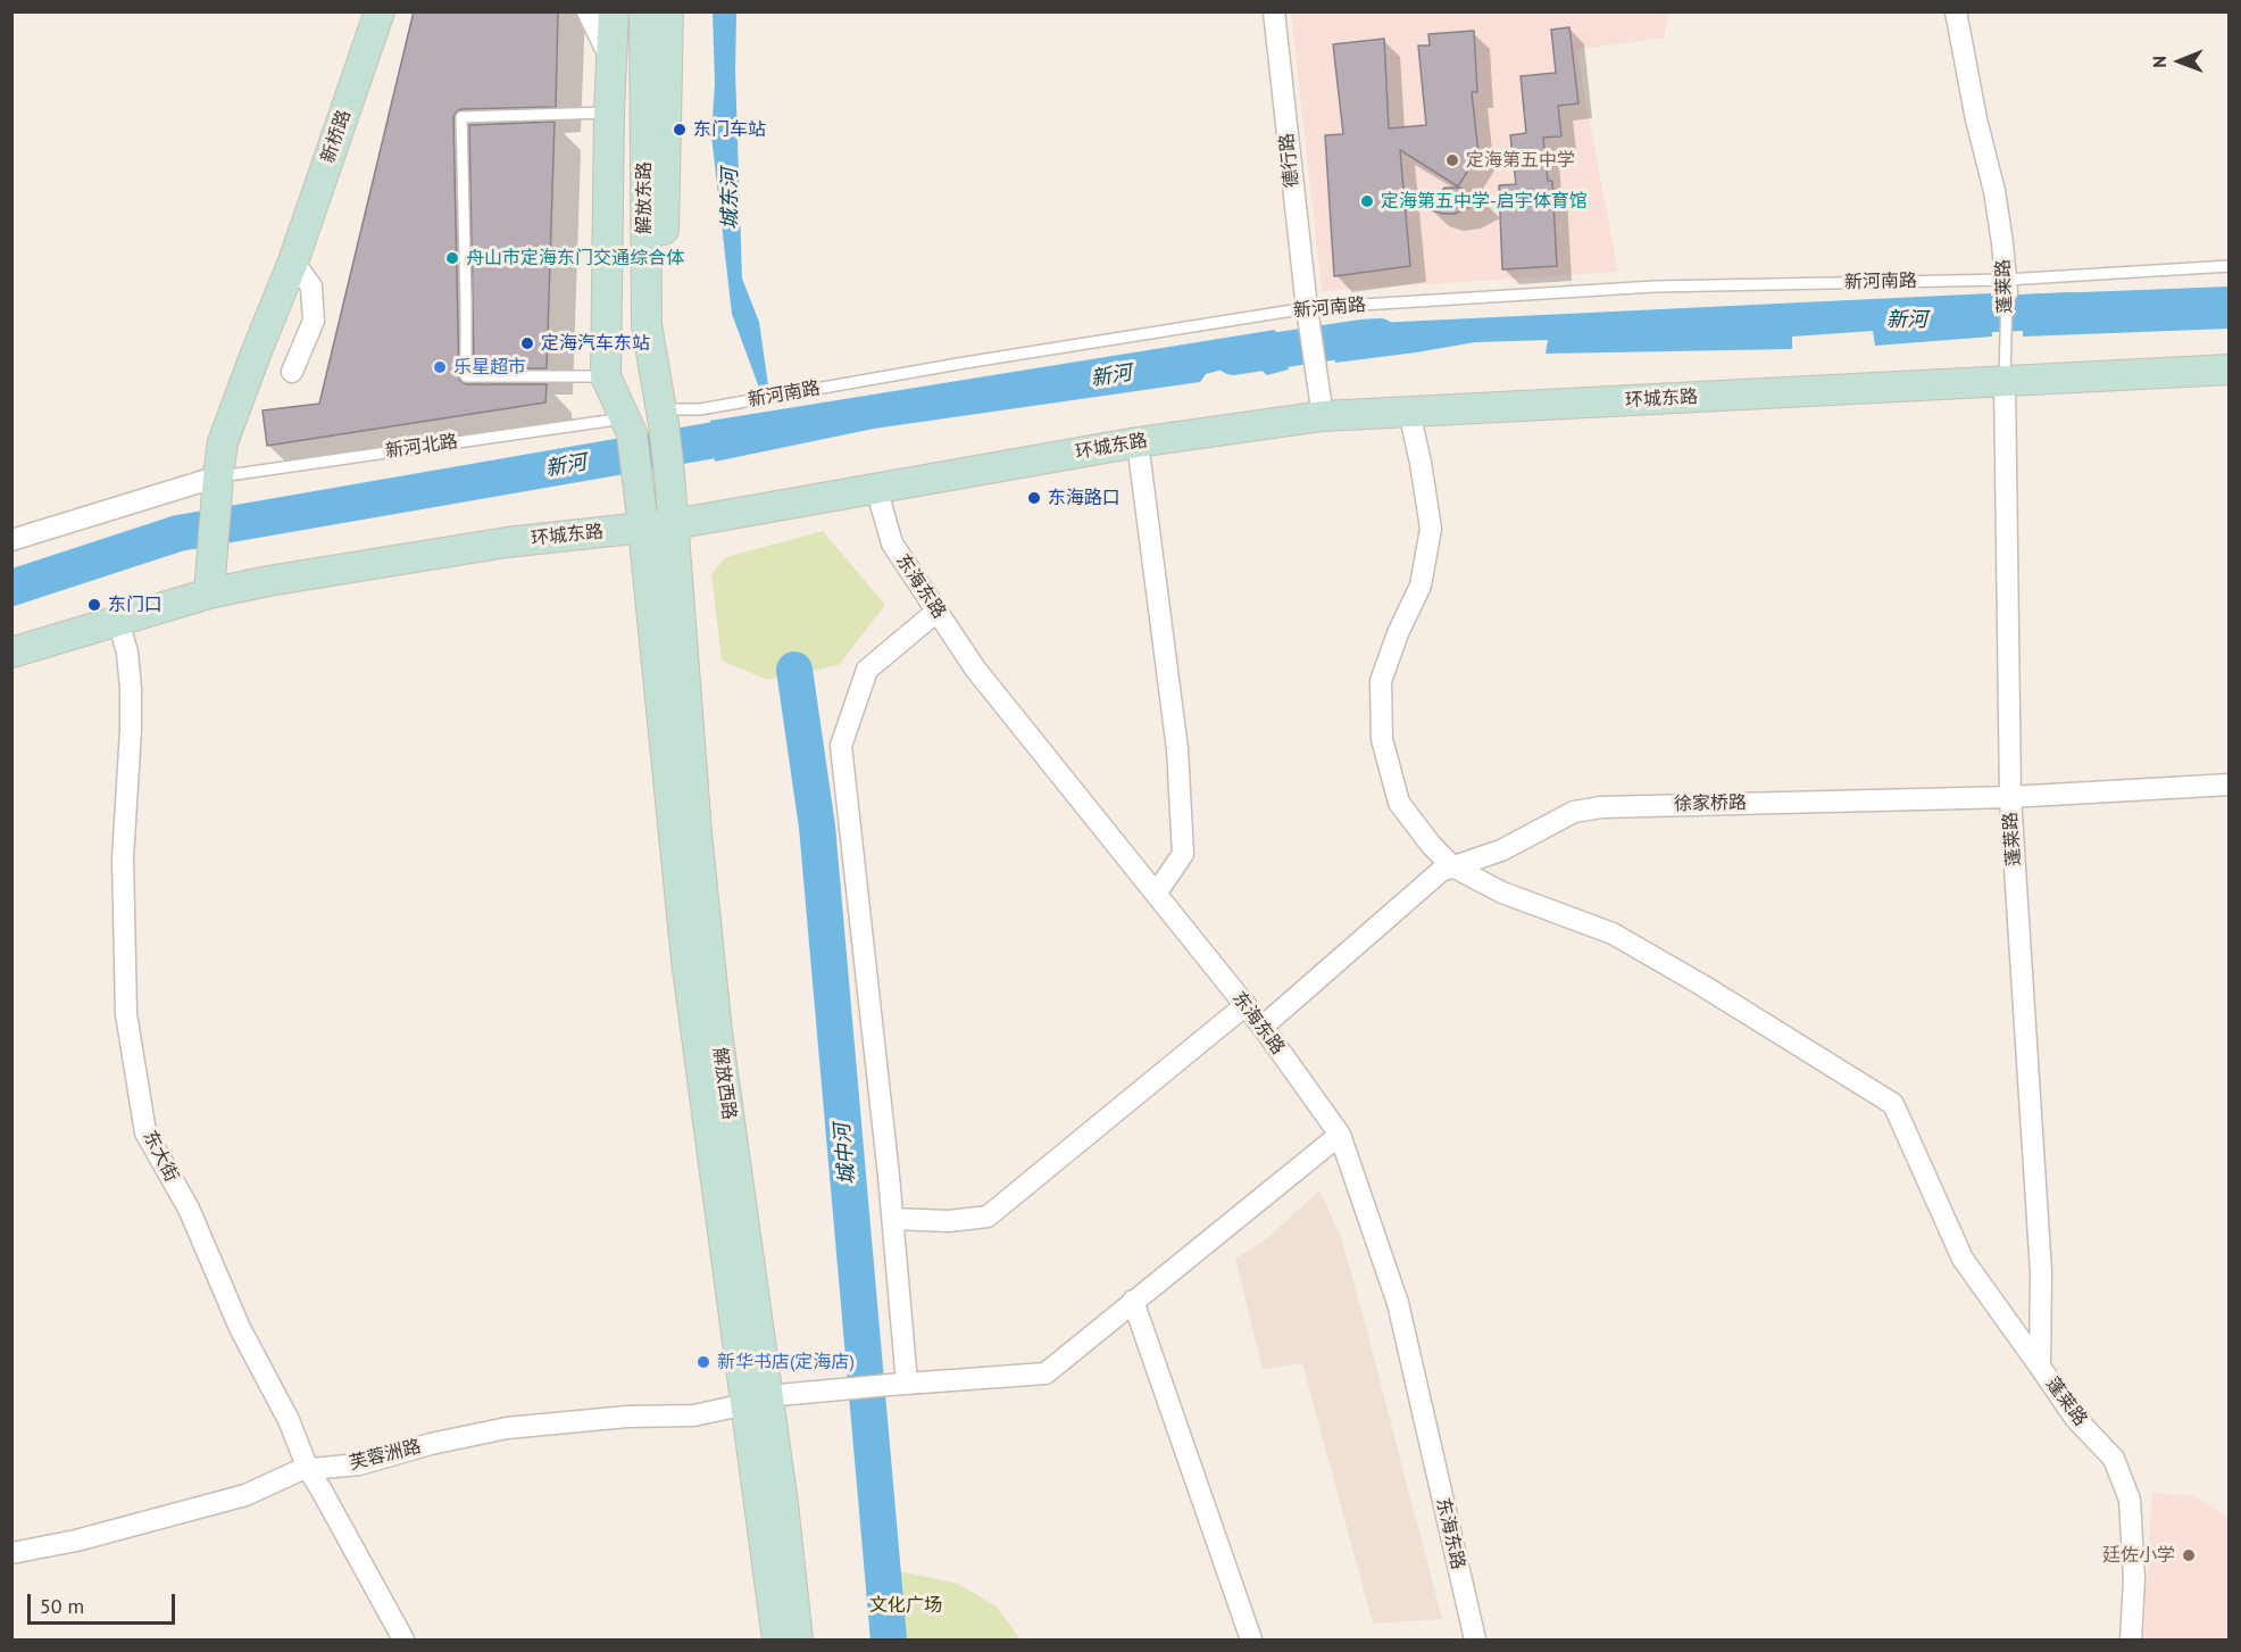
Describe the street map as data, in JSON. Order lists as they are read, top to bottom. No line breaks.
{"streets":{"street":["新桥路","德行路","解放东路","蓬莱路","环城东路","东海东路","徐家桥路","解放西路","东大街","芙蓉洲路"],"lane":["新河南路","新河北路"]},"crossings":[["新桥路","环城东路"],["新桥路","新河北路"],["德行路","新河南路"],["德行路","环城东路"],["解放东路","新河南路"],["解放东路","解放西路"],["新河南路","蓬莱路"],["新河南路","解放西路"],["蓬莱路","环城东路"],["蓬莱路","徐家桥路"],["环城东路","东海东路"],["环城东路","解放西路"],["环城东路","东大街"],["东海东路","徐家桥路"],["东海东路","芙蓉洲路"],["解放西路","芙蓉洲路"],["东大街","芙蓉洲路"]],"water":["城东河","新河","城中河"],"parks":["文化广场"],"places":["东门车站","定海第五中学","定海第五中学-启宇体育馆","舟山市定海东门交通综合体","定海汽车东站","乐星超市","东海路口","东门口","新华书店(定海店)","廷佐小学"],"scale_bar":"50 m","north":"left"}
